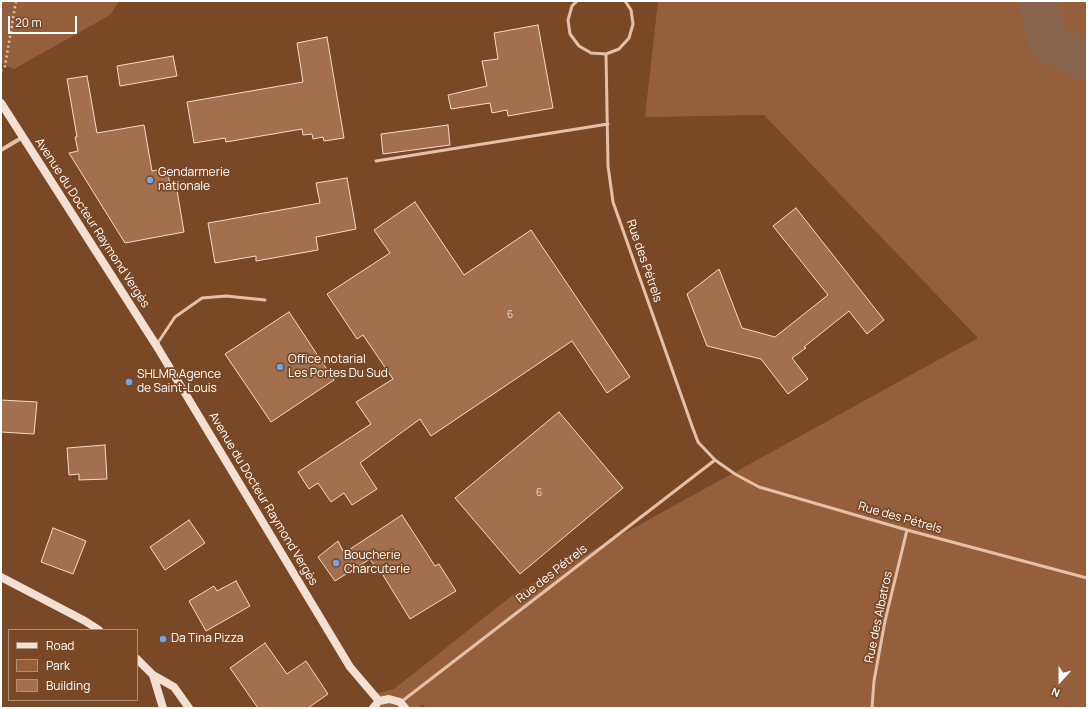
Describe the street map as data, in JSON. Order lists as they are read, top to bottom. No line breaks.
{"streets":{"main road":["Avenue du Docteur Raymond Vergès"],"lane":["Rue des Pétrels","Rue des Albatros"]},"crossings":[["Rue des Pétrels","Rue des Albatros"]],"places":["Gendarmerie nationale","Office notarial Les Portes Du Sud","SHLMR Agence de Saint-Louis","Boucherie Charcuterie","Da Tina Pizza"],"house_numbers":["6","6"],"legend":["Road","Park","Building"],"scale_bar":"20 m","north":"bottom"}
